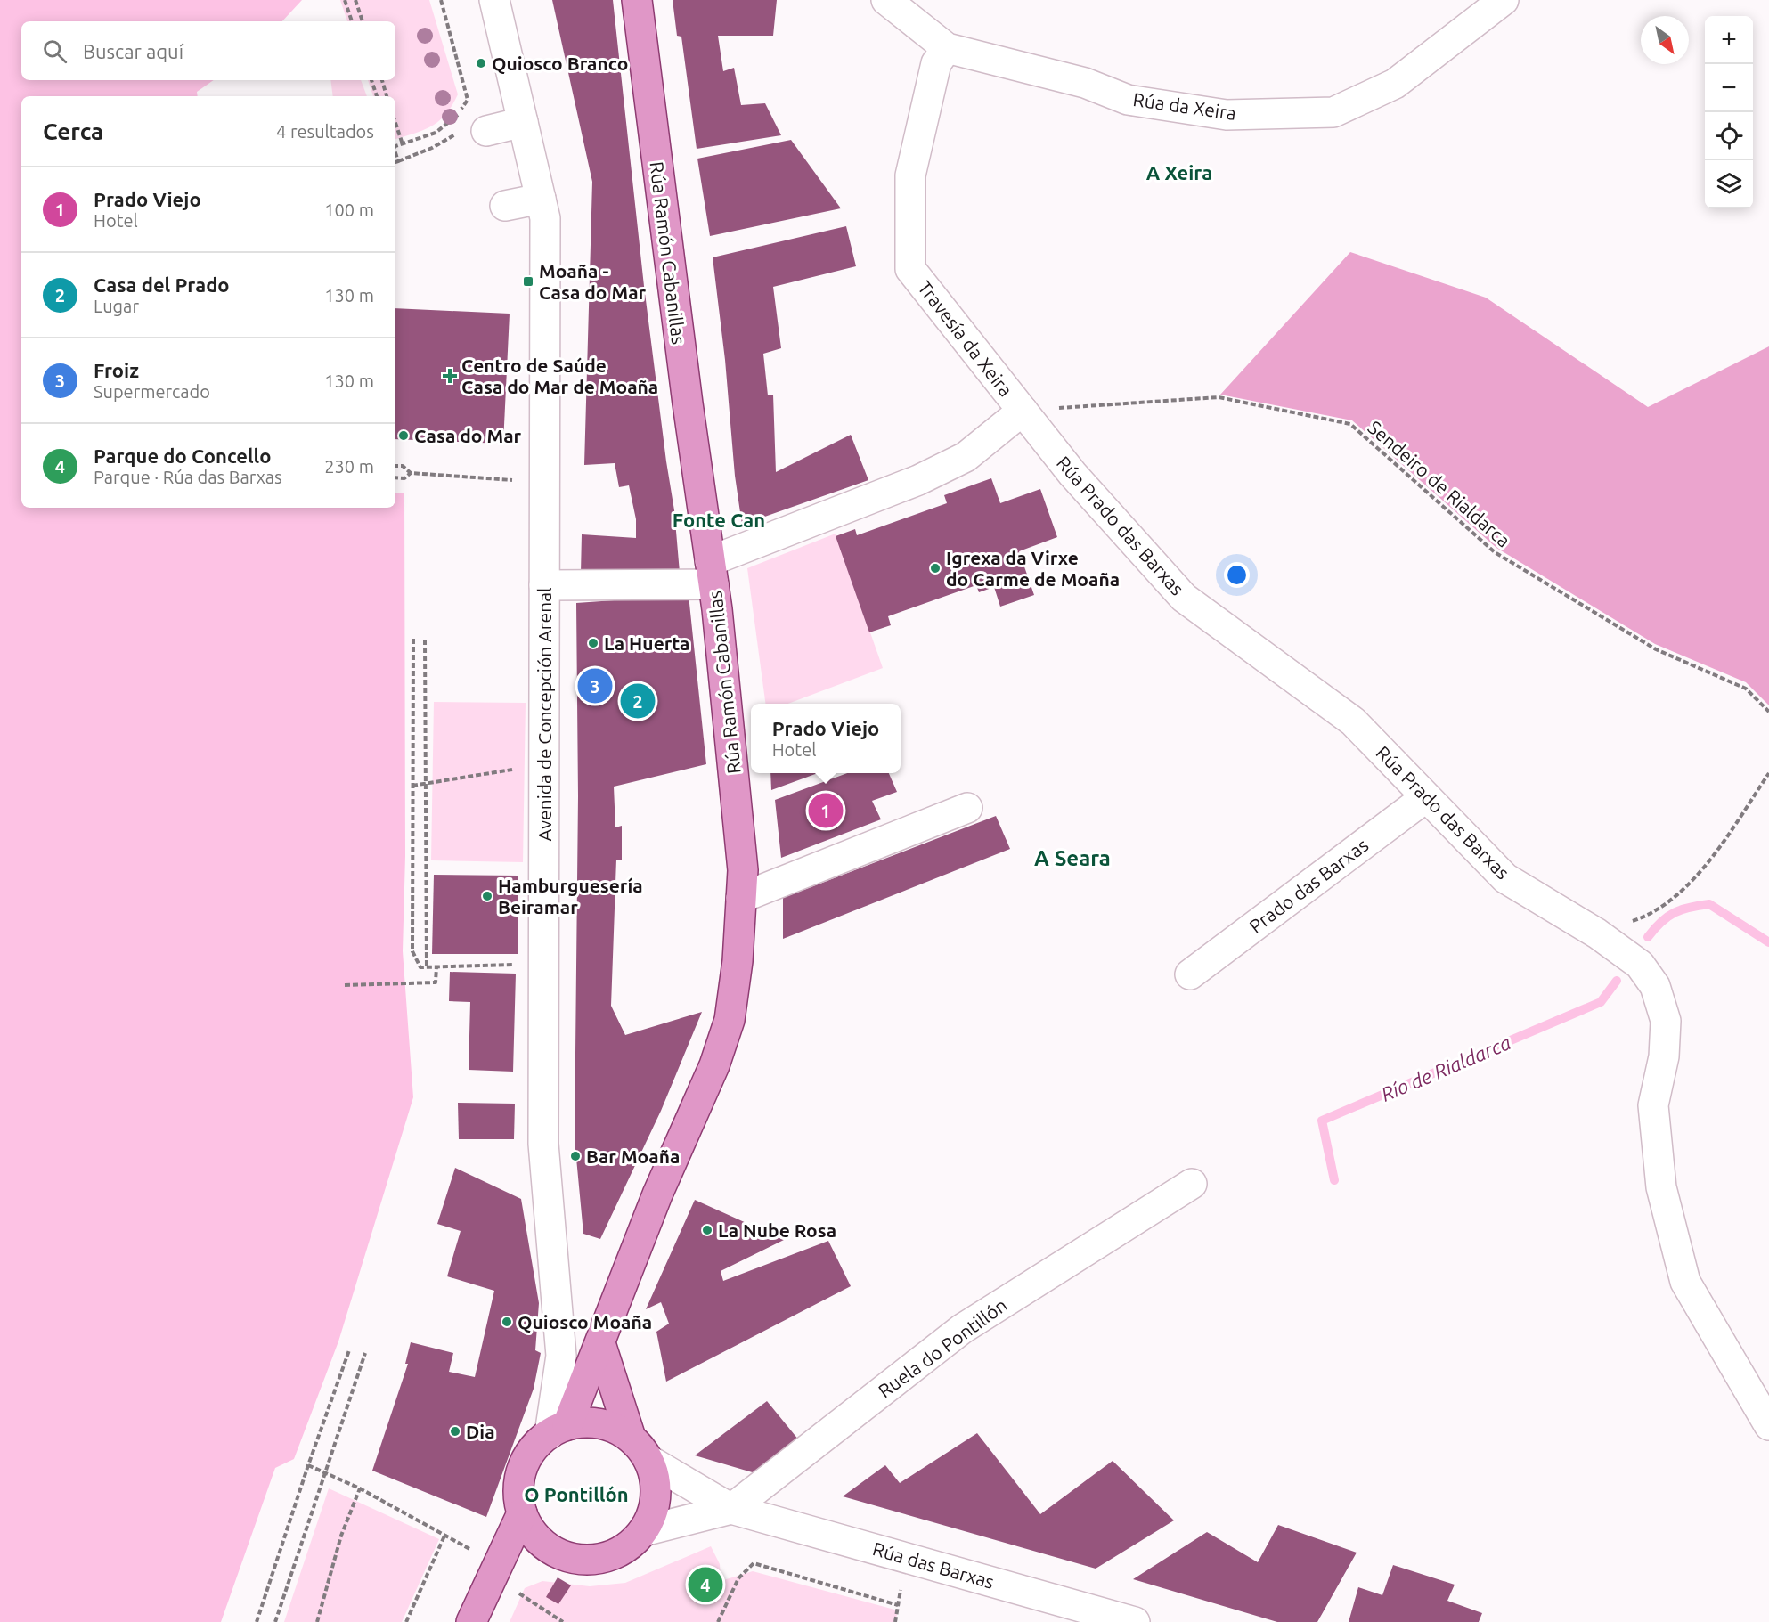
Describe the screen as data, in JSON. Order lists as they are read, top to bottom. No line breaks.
{"streets":{"main road":["Rúa Ramón Cabanillas"],"street":["Rúa da Xeira","Travesía da Xeira","Rúa Prado das Barxas","Avenida de Concepción Arenal","Prado das Barxas","Ruela do Pontillón","Rúa das Barxas"],"path":["Sendeiro de Rialdarca"]},"crossings":[["Rúa da Xeira","Travesía da Xeira"],["Rúa Ramón Cabanillas","Avenida de Concepción Arenal"],["Rúa Ramón Cabanillas","Rúa das Barxas"],["Travesía da Xeira","Sendeiro de Rialdarca"],["Travesía da Xeira","Rúa Prado das Barxas"],["Sendeiro de Rialdarca","Rúa Prado das Barxas"],["Rúa Prado das Barxas","Prado das Barxas"],["Avenida de Concepción Arenal","Rúa das Barxas"],["Ruela do Pontillón","Rúa das Barxas"]],"districts":["A Xeira","Fonte Can","A Seara","O Pontillón"],"water":["Río de Rialdarca"],"places":{"other":["Quiosco Branco","Casa do Mar","Igrexa da Virxe do Carme de Moaña","La Huerta","Hamburguesería Beiramar","Bar Moaña","La Nube Rosa","Quiosco Moaña","Dia"],"transit":["Moaña - Casa do Mar"],"health":["Centro de Saúde Casa do Mar de Moaña"]},"north":"bottom right","page":{"map_buttons":["+","−"],"search":"Buscar aquí","heading":["Cerca","4 resultados"],"list":[{"mark":"1","name":"Prado Viejo","note":"Hotel","value":"100 m"},{"mark":"2","name":"Casa del Prado","note":"Lugar","value":"130 m"},{"mark":"3","name":"Froiz","note":"Supermercado","value":"130 m"},{"mark":"4","name":"Parque do Concello","note":"Parque · Rúa das Barxas","value":"230 m"}],"pins":["3","2","1","4"],"popup":["Prado Viejo","Hotel"]}}
